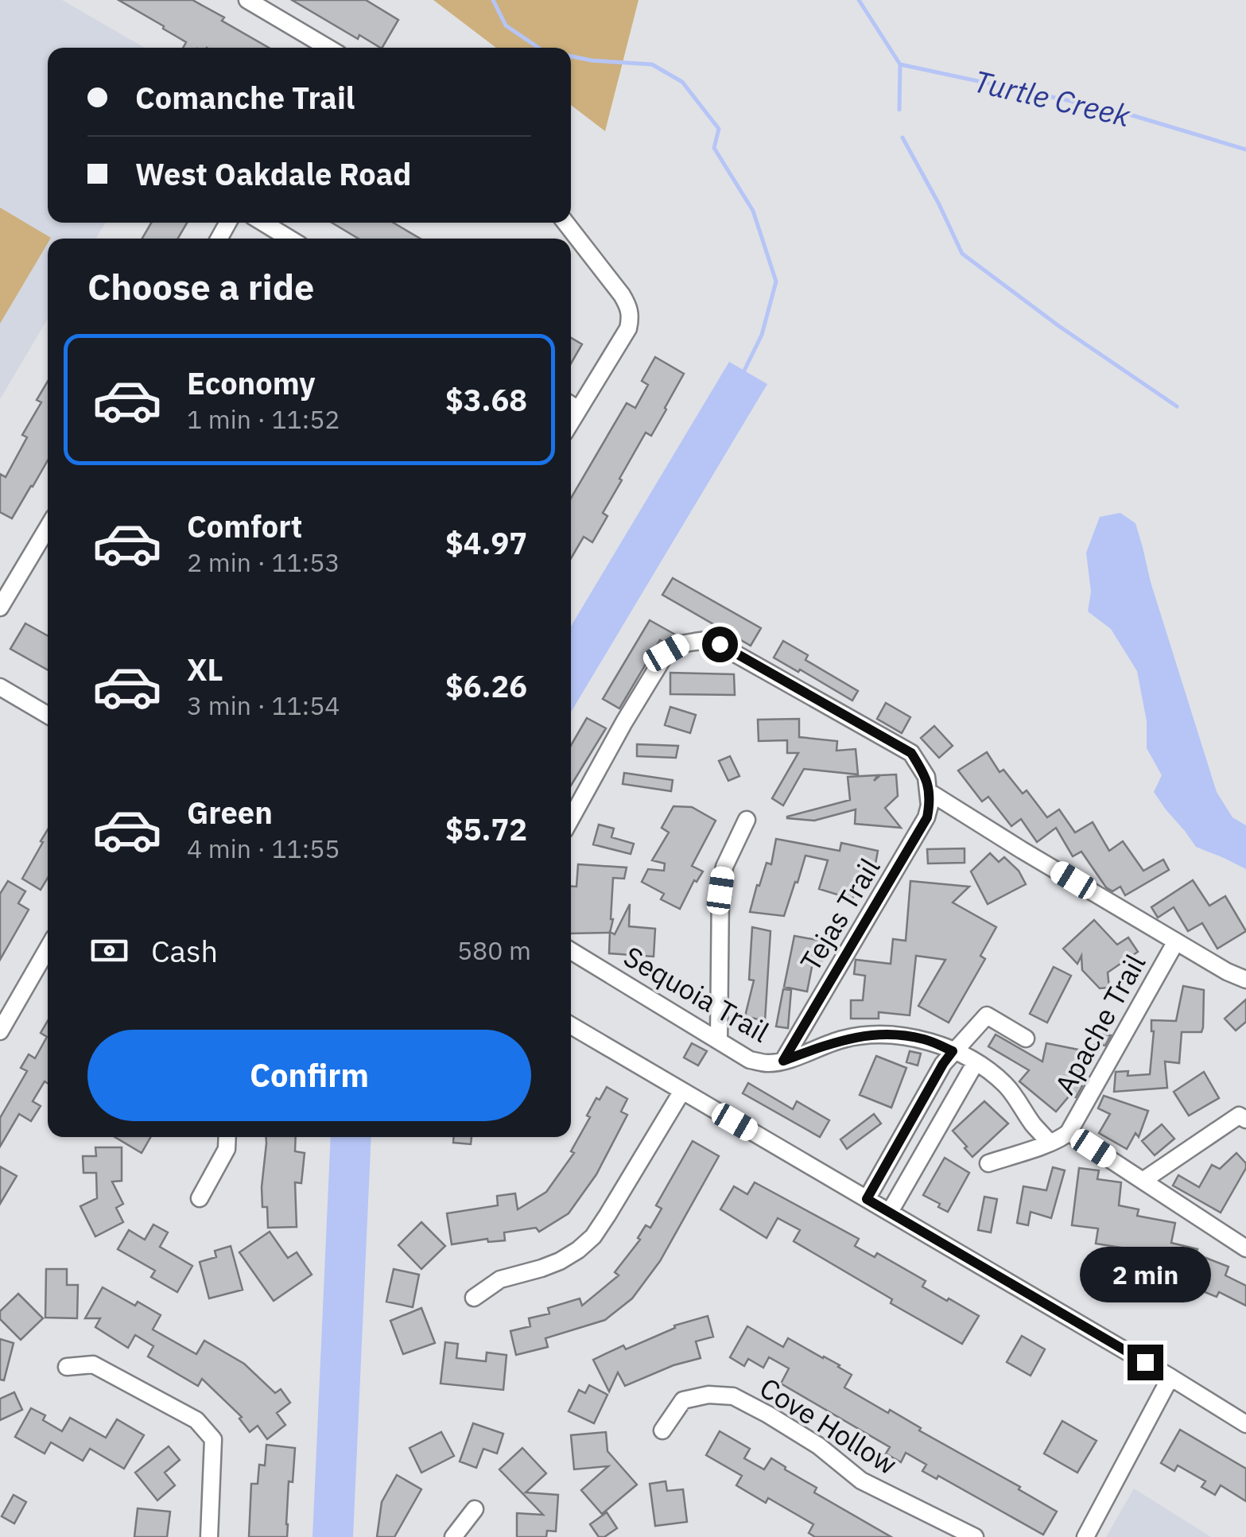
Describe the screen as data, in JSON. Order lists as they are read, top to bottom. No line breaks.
{"streets":{"street":["Tejas Trail","Sequoia Trail","Apache Trail","Cove Hollow"]},"crossings":[["Tejas Trail","Sequoia Trail"]],"water":["Turtle Creek"],"page":{"banner":["Comanche Trail","West Oakdale Road"],"heading":"Choose a ride","list":[{"name":"Economy","note":"1 min · 11:52","value":"$3.68"},{"name":"Comfort","note":"2 min · 11:53","value":"$4.97"},{"name":"XL","note":"3 min · 11:54","value":"$6.26"},{"name":"Green","note":"4 min · 11:55","value":"$5.72"}],"pay":["Cash","580 m"],"buttons":"Confirm","bubble":"2 min"}}
